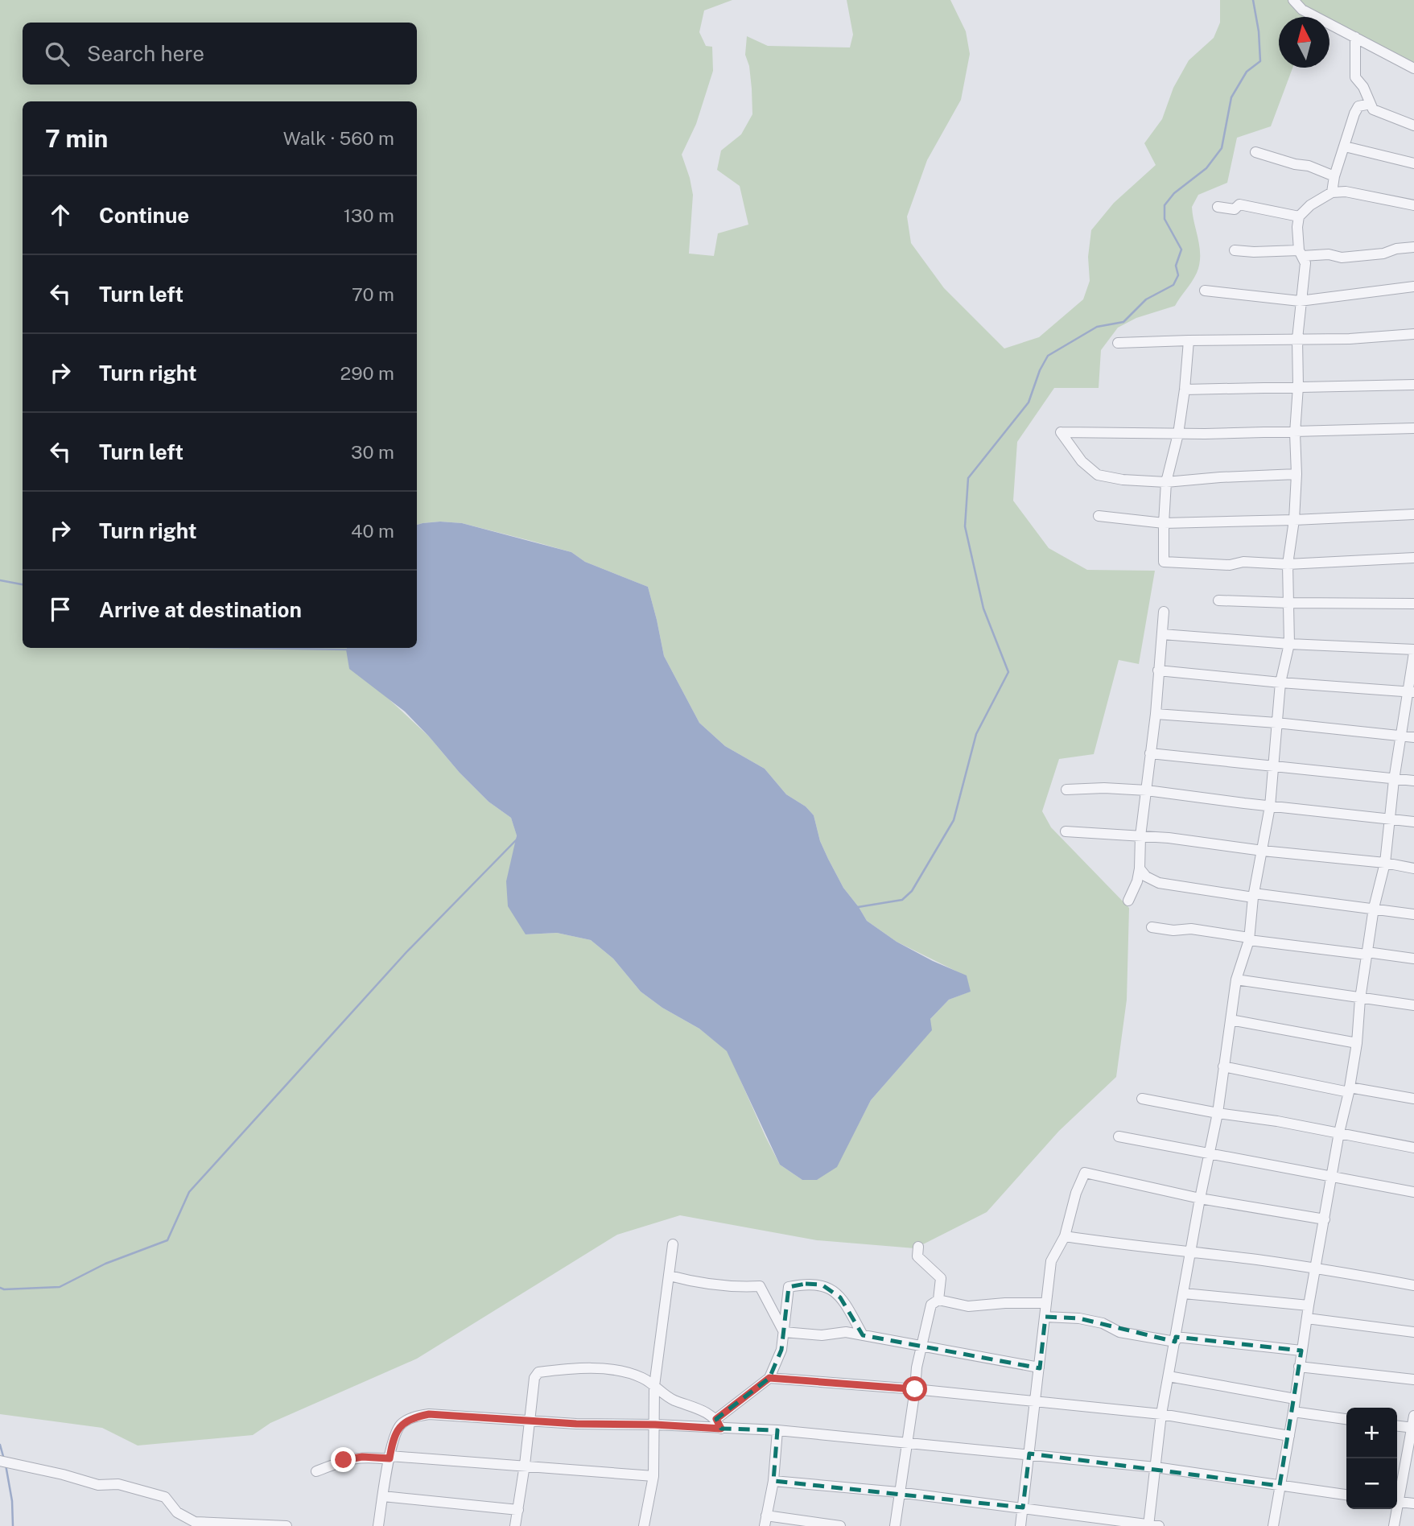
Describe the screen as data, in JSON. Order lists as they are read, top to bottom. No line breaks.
{"north":"top","page":{"search":"Search here","heading":["7 min","Walk · 560 m"],"list":[["Continue","130 m"],["Turn left","70 m"],["Turn right","290 m"],["Turn left","30 m"],["Turn right","40 m"],"Arrive at destination"],"map_buttons":["+","−"]}}
